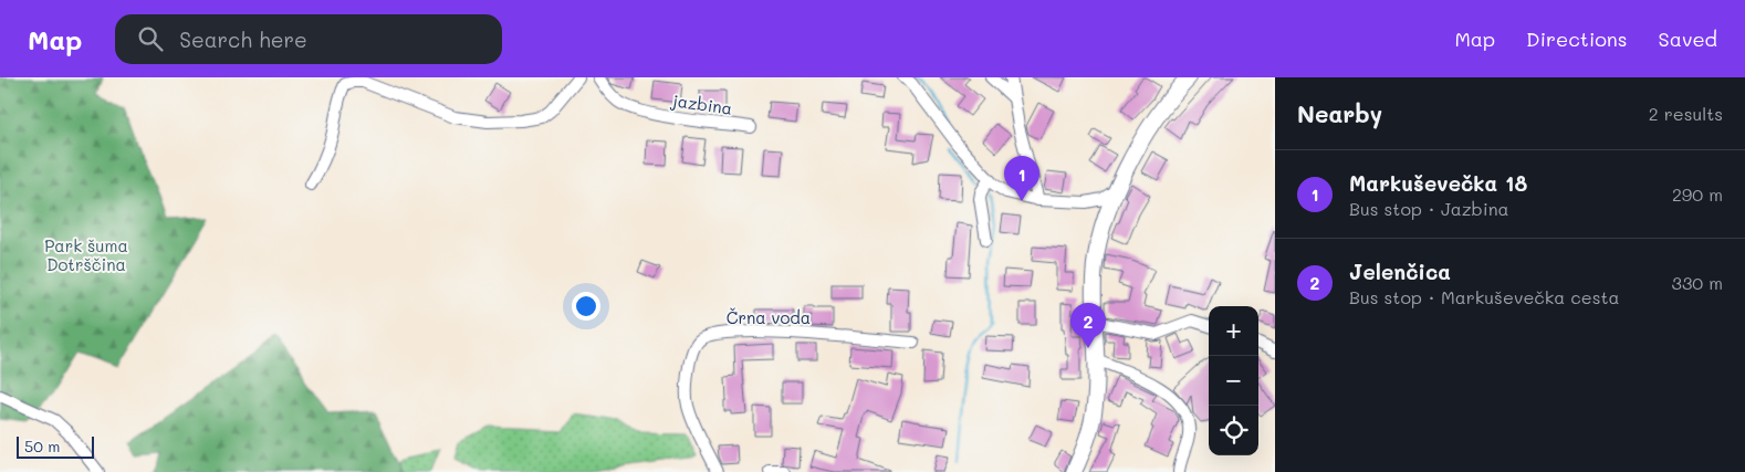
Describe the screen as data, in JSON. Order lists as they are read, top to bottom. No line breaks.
{"streets":{"street":["jazbina","Črna voda"]},"parks":["Park šuma Dotrščina"],"scale_bar":"50 m","page":{"header":"Map","search":"Search here","nav":["Map","Directions","Saved"],"heading":["Nearby","2 results"],"list":[{"mark":"1","name":"Markuševečka 18","note":"Bus stop · Jazbina","value":"290 m"},{"mark":"2","name":"Jelenčica","note":"Bus stop · Markuševečka cesta","value":"330 m"}],"pins":["1","2"],"map_buttons":["+","−"],"scale":"50 m"}}
